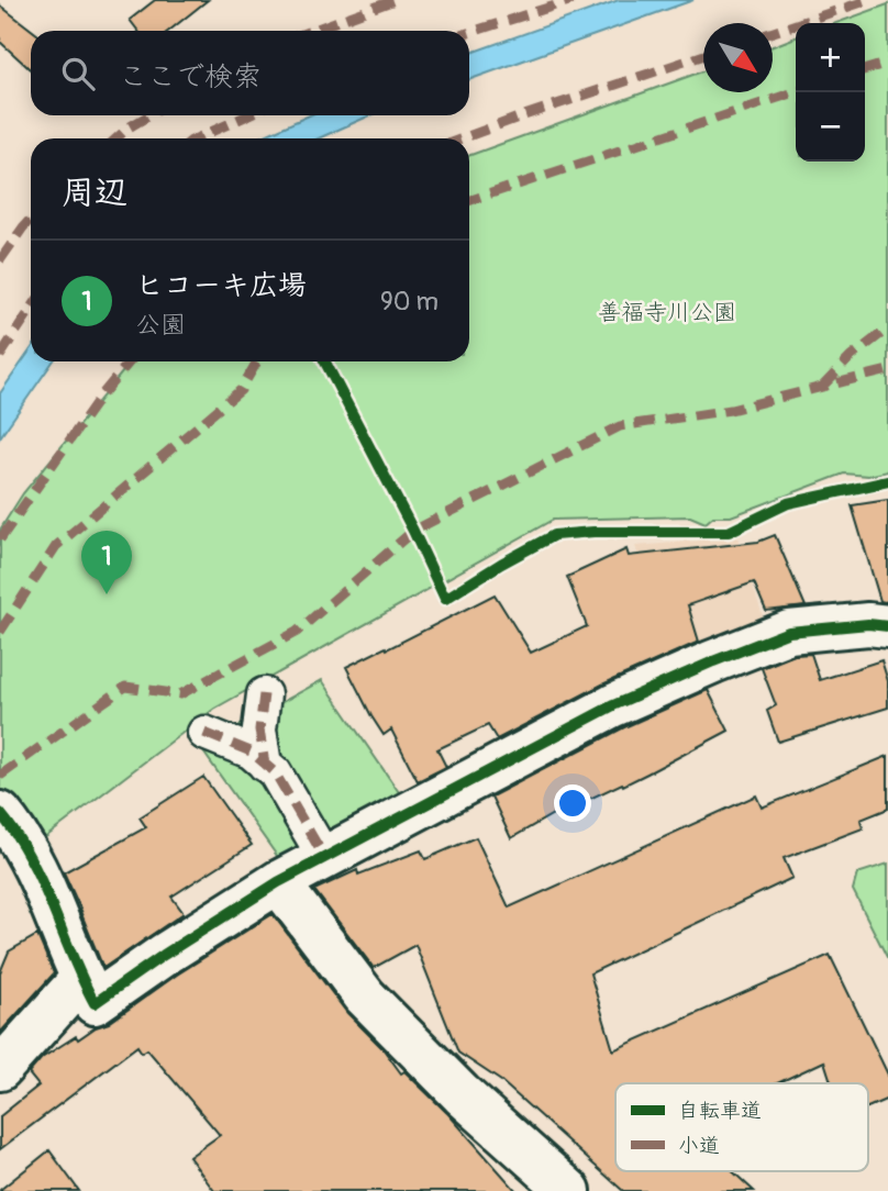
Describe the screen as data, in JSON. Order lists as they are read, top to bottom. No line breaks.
{"parks":["善福寺川公園"],"legend":["自転車道","小道"],"north":"bottom right","page":{"map_buttons":["+","−"],"search":"ここで検索","heading":"周辺","list":[{"mark":"1","name":"ヒコーキ広場","note":"公園","value":"90 m"}],"pins":"1"}}
